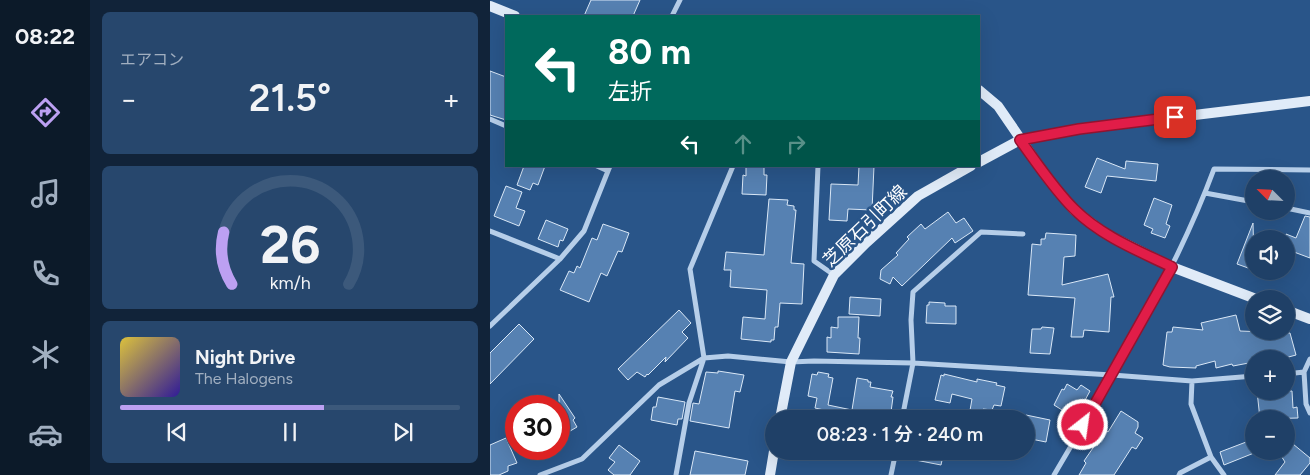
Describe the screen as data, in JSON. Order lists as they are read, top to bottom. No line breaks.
{"streets":{"main road":["芝原石引町線"]},"north":"top left","page":{"tabs":"08:22","tile":"エアコン","turn":["80 m","左折"],"heat":["−","21.5°","+"],"map_buttons":["+","−"],"song":["Night Drive","The Halogens"],"limit":"30","trip":"08:23 · 1 分 · 240 m","gauge":["26","km/h"]}}
